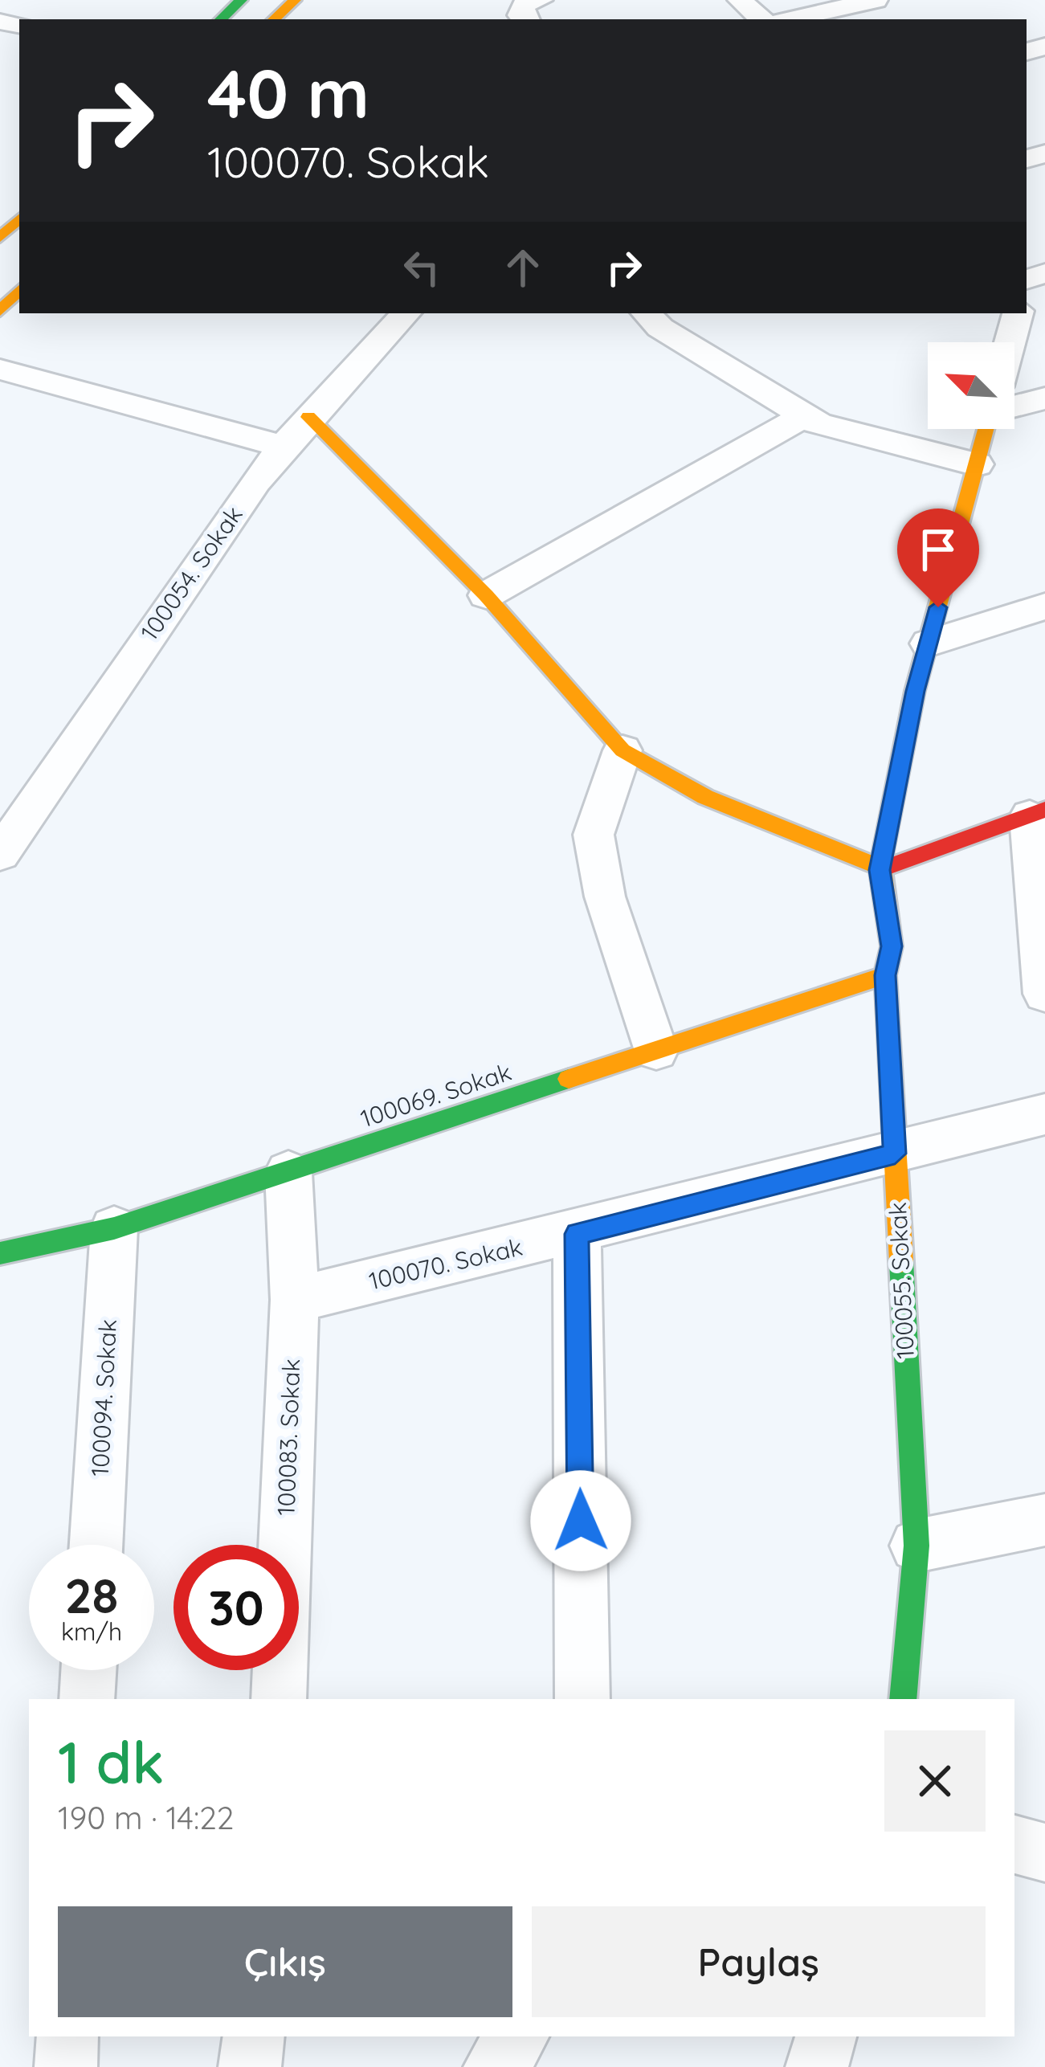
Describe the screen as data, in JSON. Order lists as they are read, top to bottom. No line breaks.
{"streets":{"street":["100054. Sokak","100069. Sokak","100070. Sokak","100055. Sokak","100094. Sokak","100083. Sokak"]},"crossings":[["100069. Sokak","100055. Sokak"],["100069. Sokak","100094. Sokak"],["100069. Sokak","100083. Sokak"],["100070. Sokak","100055. Sokak"],["100070. Sokak","100083. Sokak"]],"north":"top left","page":{"turn":["40 m","100070. Sokak"],"speed":"28 km/h","limit":"30","heading":["1 dk","190 m · 14:22"],"buttons":["Çıkış","Paylaş"]}}
